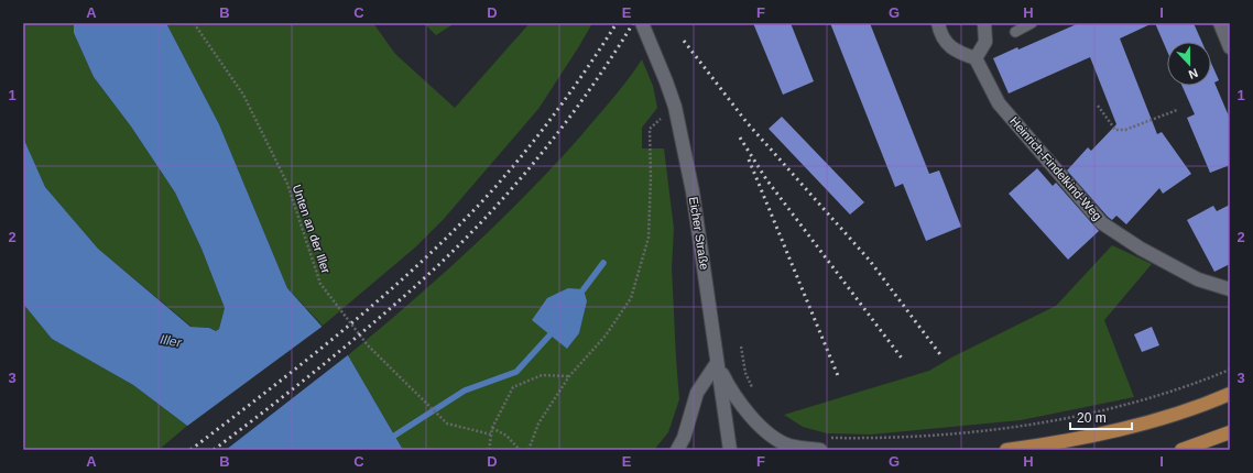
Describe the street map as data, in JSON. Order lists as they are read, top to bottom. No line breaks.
{"streets":{"street":["Heinrich-Findelkind-Weg","Eicher Straße"],"path":["Unten an der Iller"]},"water":["Iller"],"scale_bar":"20 m","north":"bottom","grid":{"columns":["A","B","C","D","E","F","G","H","I"],"rows":["1","2","3"]}}
